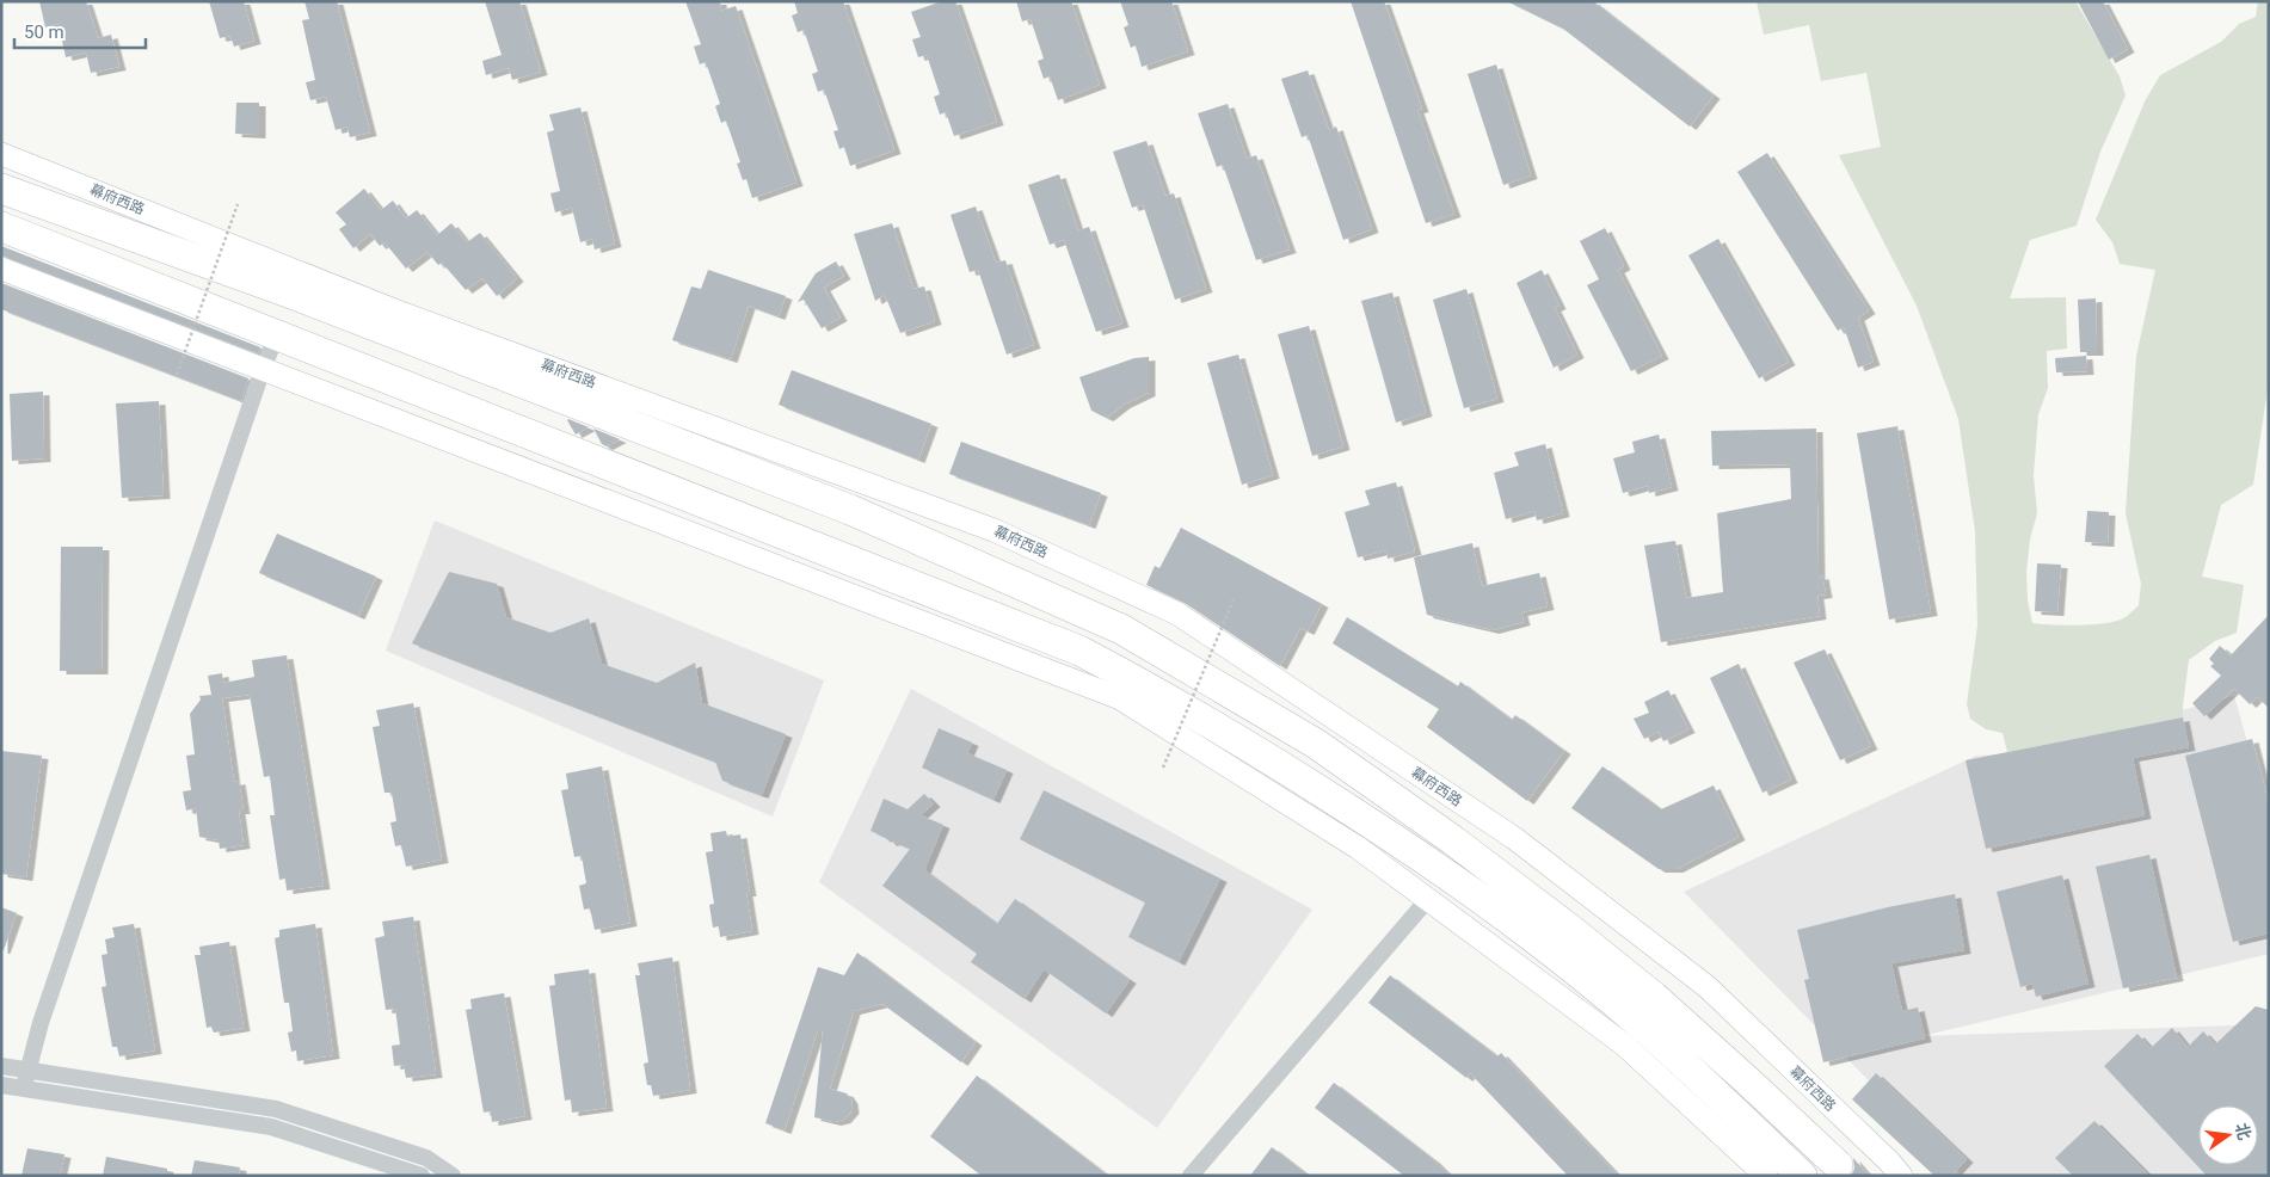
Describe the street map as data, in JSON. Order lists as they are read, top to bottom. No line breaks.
{"streets":{"highway":["幕府西路"]},"scale_bar":"50 m","north":"right"}
